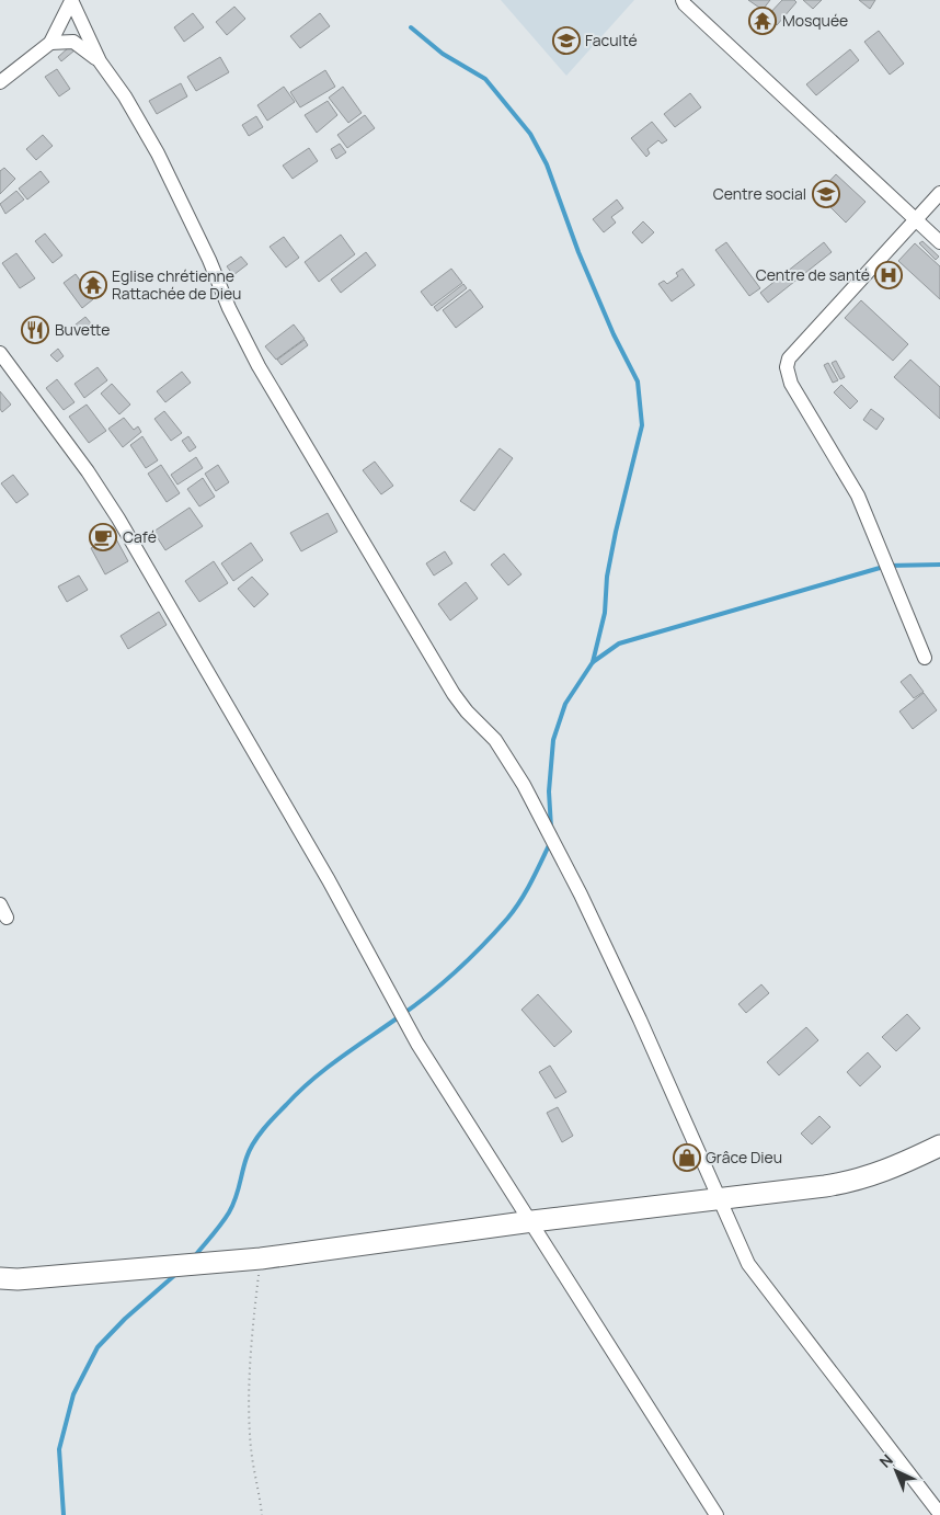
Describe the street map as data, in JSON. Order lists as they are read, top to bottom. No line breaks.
{"places":{"temple":["Mosquée","Eglise chrétienne Rattachée de Dieu"],"school or university":["Faculté","Centre social"],"hospital":["Centre de santé"],"restaurant":["Buvette"],"cafe":["Café"],"shop":["Grâce Dieu"]},"north":"top left"}
